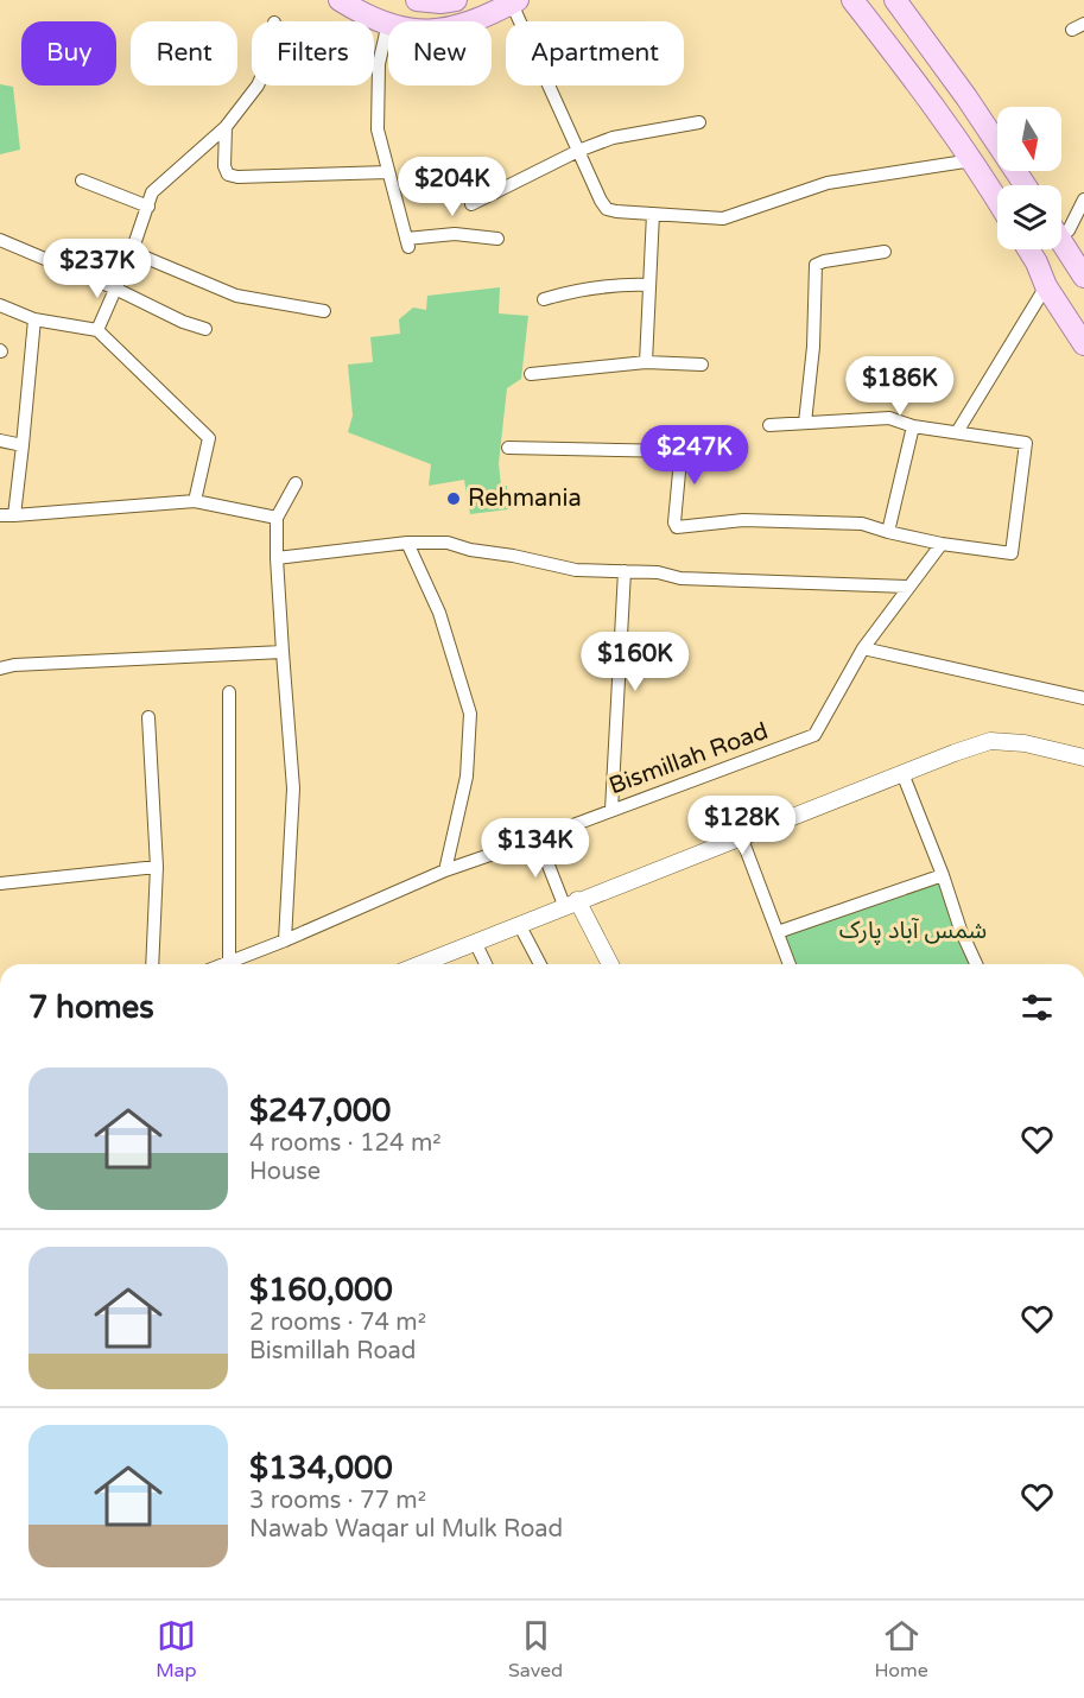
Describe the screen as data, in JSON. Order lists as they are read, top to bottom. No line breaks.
{"streets":{"street":["Bismillah Road"]},"parks":["شمس آباد پارک"],"places":["Rehmania"],"north":"bottom","page":{"chip":["Buy","Rent","Filters","New","Apartment"],"price":["$204K","$237K","$186K","$247K","$160K","$128K","$134K"],"heading":"7 homes","list":[{"name":"$247,000","note":"4 rooms · 124 m² · House"},{"name":"$160,000","note":"2 rooms · 74 m² · Bismillah Road"},{"name":"$134,000","note":"3 rooms · 77 m² · Nawab Waqar ul Mulk Road"}],"tabs":["Map","Saved","Home"]}}
